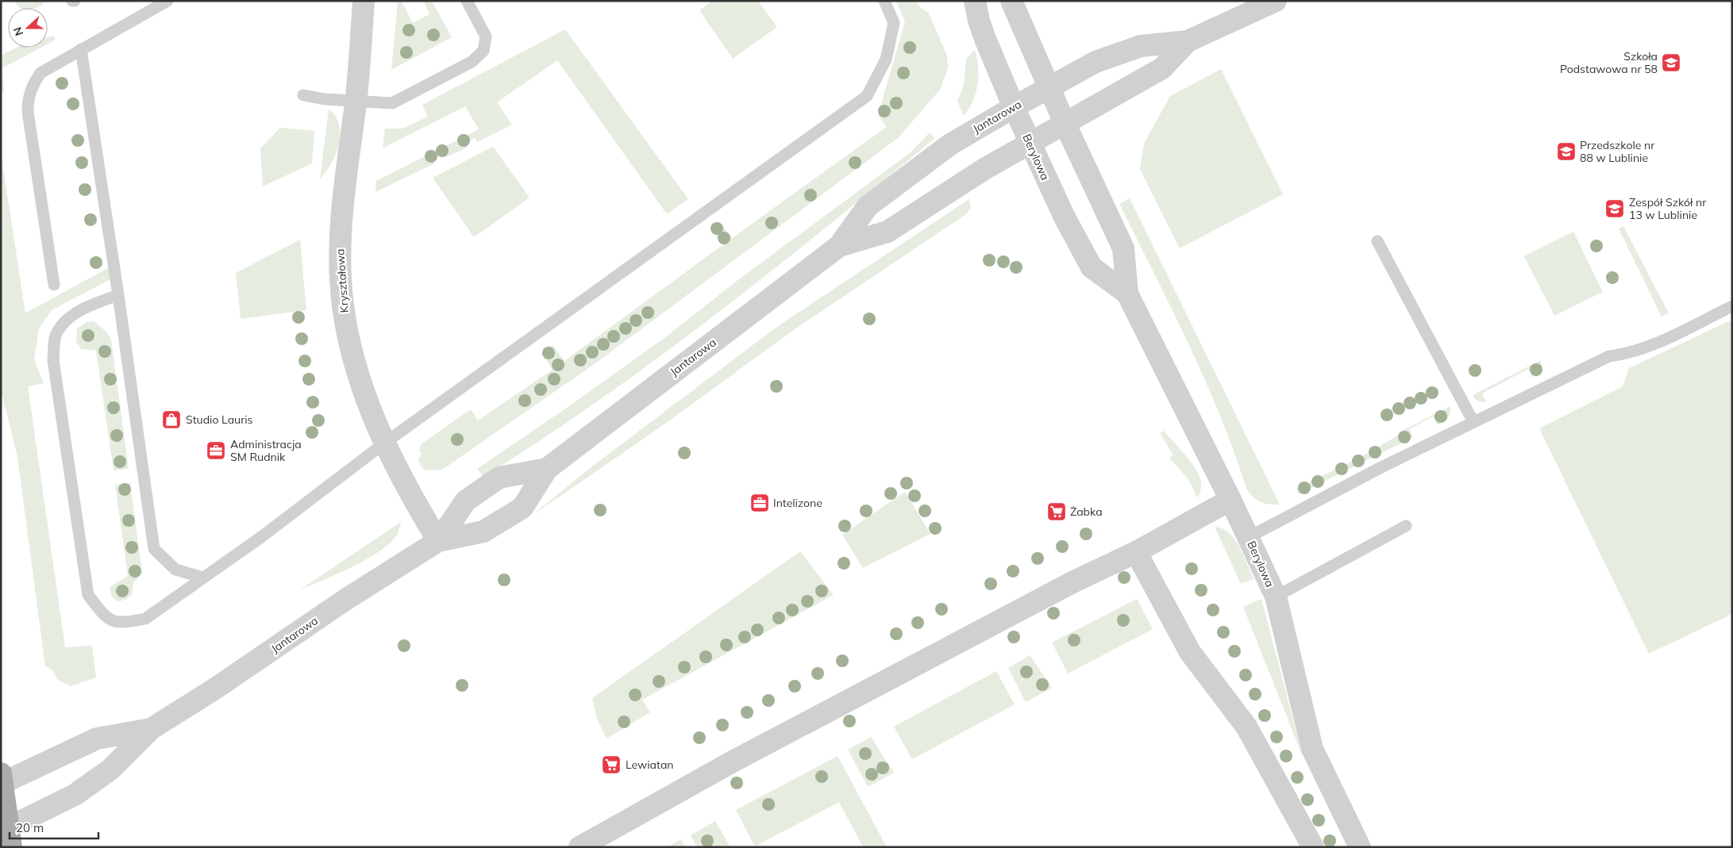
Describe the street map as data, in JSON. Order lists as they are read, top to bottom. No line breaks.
{"streets":{"street":["Jantarowa","Berylowa","Kryształowa"]},"crossings":[["Jantarowa","Berylowa"],["Jantarowa","Kryształowa"]],"places":{"school or university":["Szkoła Podstawowa nr 58","Przedszkole nr 88 w Lublinie","Zespół Szkół nr 13 w Lublinie"],"shop":["Studio Lauris"],"office":["Administracja SM Rudnik","Intelizone"],"supermarket":["Żabka","Lewiatan"]},"scale_bar":"20 m","north":"left"}
